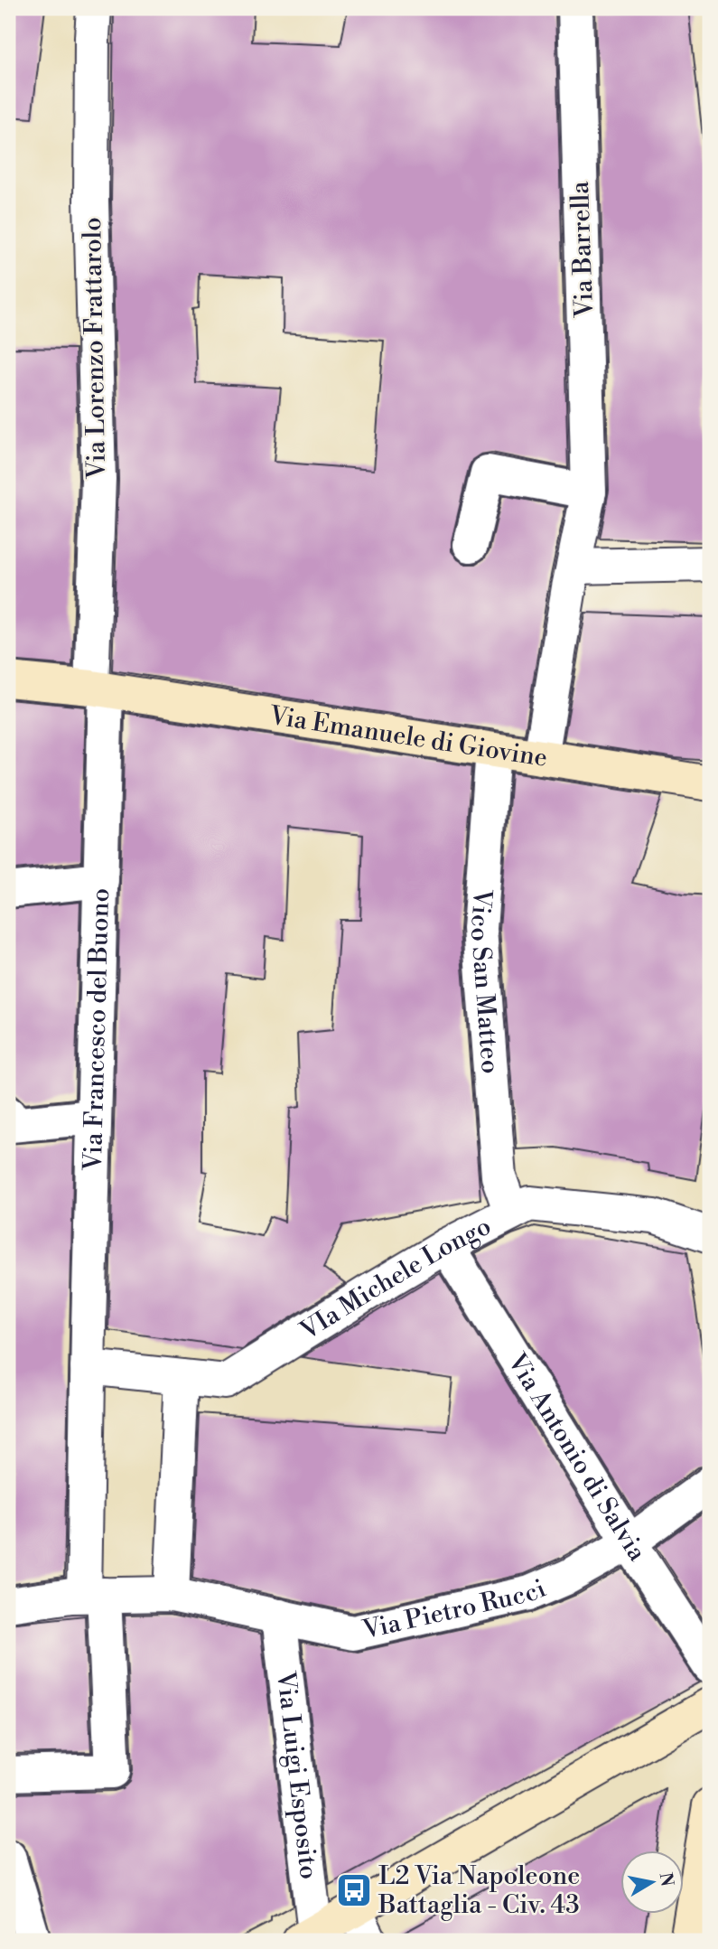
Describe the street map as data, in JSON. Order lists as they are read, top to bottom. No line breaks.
{"streets":{"street":["Via Barrella","Via Lorenzo Frattarolo","Via Emanuele di Giovine","Vico San Matteo","Via Francesco del Buono","VIa Michele Longo","Via Antonio di Salvia","Via Pietro Rucci","Via Luigi Esposito"]},"crossings":[["Via Barrella","Via Emanuele di Giovine"],["Via Lorenzo Frattarolo","Via Emanuele di Giovine"],["Via Lorenzo Frattarolo","Via Francesco del Buono"],["Via Emanuele di Giovine","Vico San Matteo"],["Via Emanuele di Giovine","Via Francesco del Buono"],["Vico San Matteo","VIa Michele Longo"],["Via Francesco del Buono","VIa Michele Longo"],["Via Francesco del Buono","Via Pietro Rucci"],["VIa Michele Longo","Via Antonio di Salvia"],["Via Antonio di Salvia","Via Pietro Rucci"],["Via Pietro Rucci","Via Luigi Esposito"]],"places":{"bus stop":["L2 Via Napoleone Battaglia - Civ. 43"]},"north":"right"}
